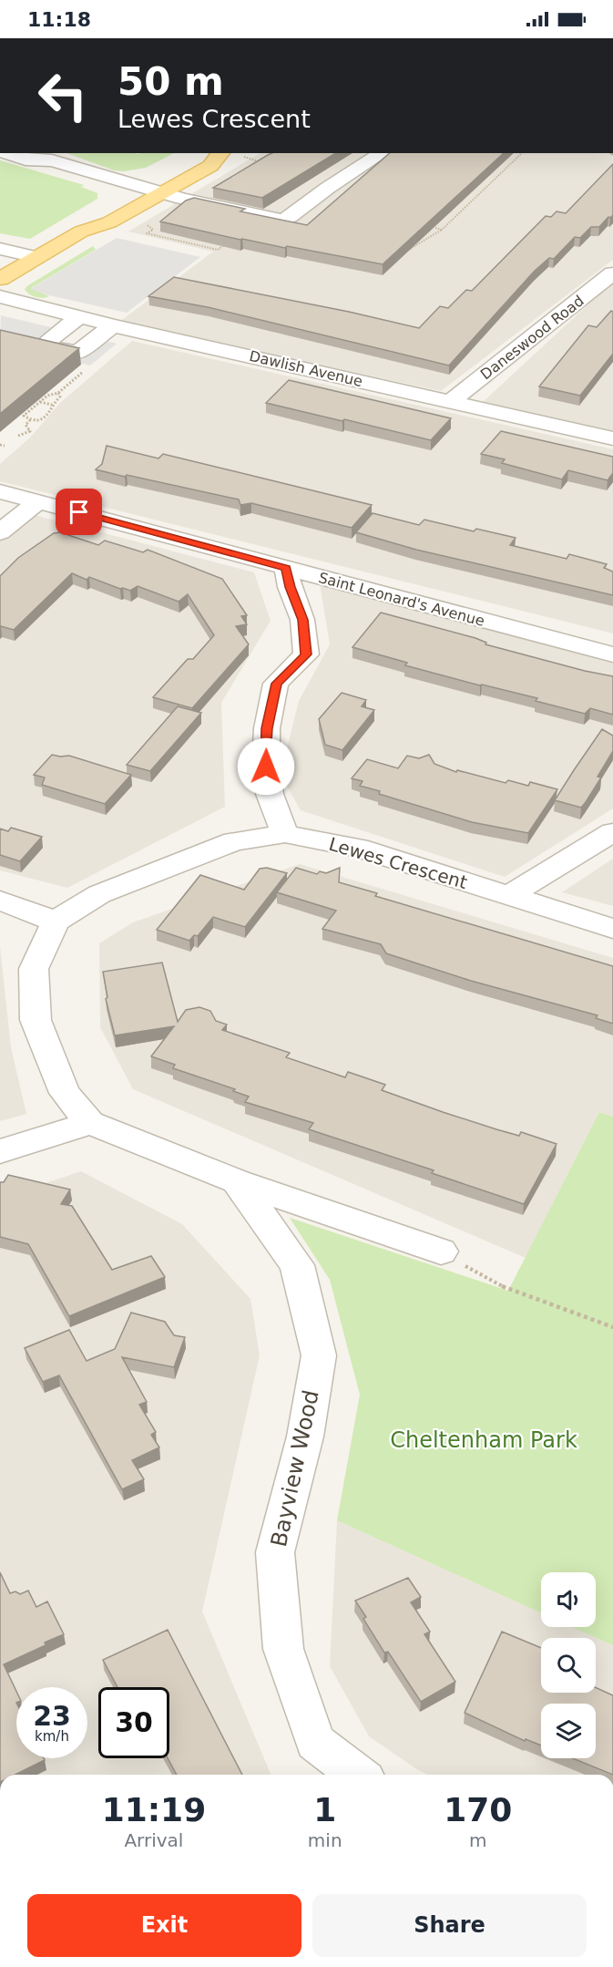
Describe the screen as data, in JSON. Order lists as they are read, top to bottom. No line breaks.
{"streets":{"street":["Daneswood Road","Dawlish Avenue","Saint Leonard's Avenue","Lewes Crescent","Bayview Wood"]},"crossings":[["Daneswood Road","Dawlish Avenue"]],"parks":["Cheltenham Park"],"page":{"status":"11:18","turn":["50 m","Lewes Crescent"],"speed":"23 km/h","limit":"30","eta":["11:19","Arrival","1","min","170","m"],"buttons":["Exit","Share"]}}
